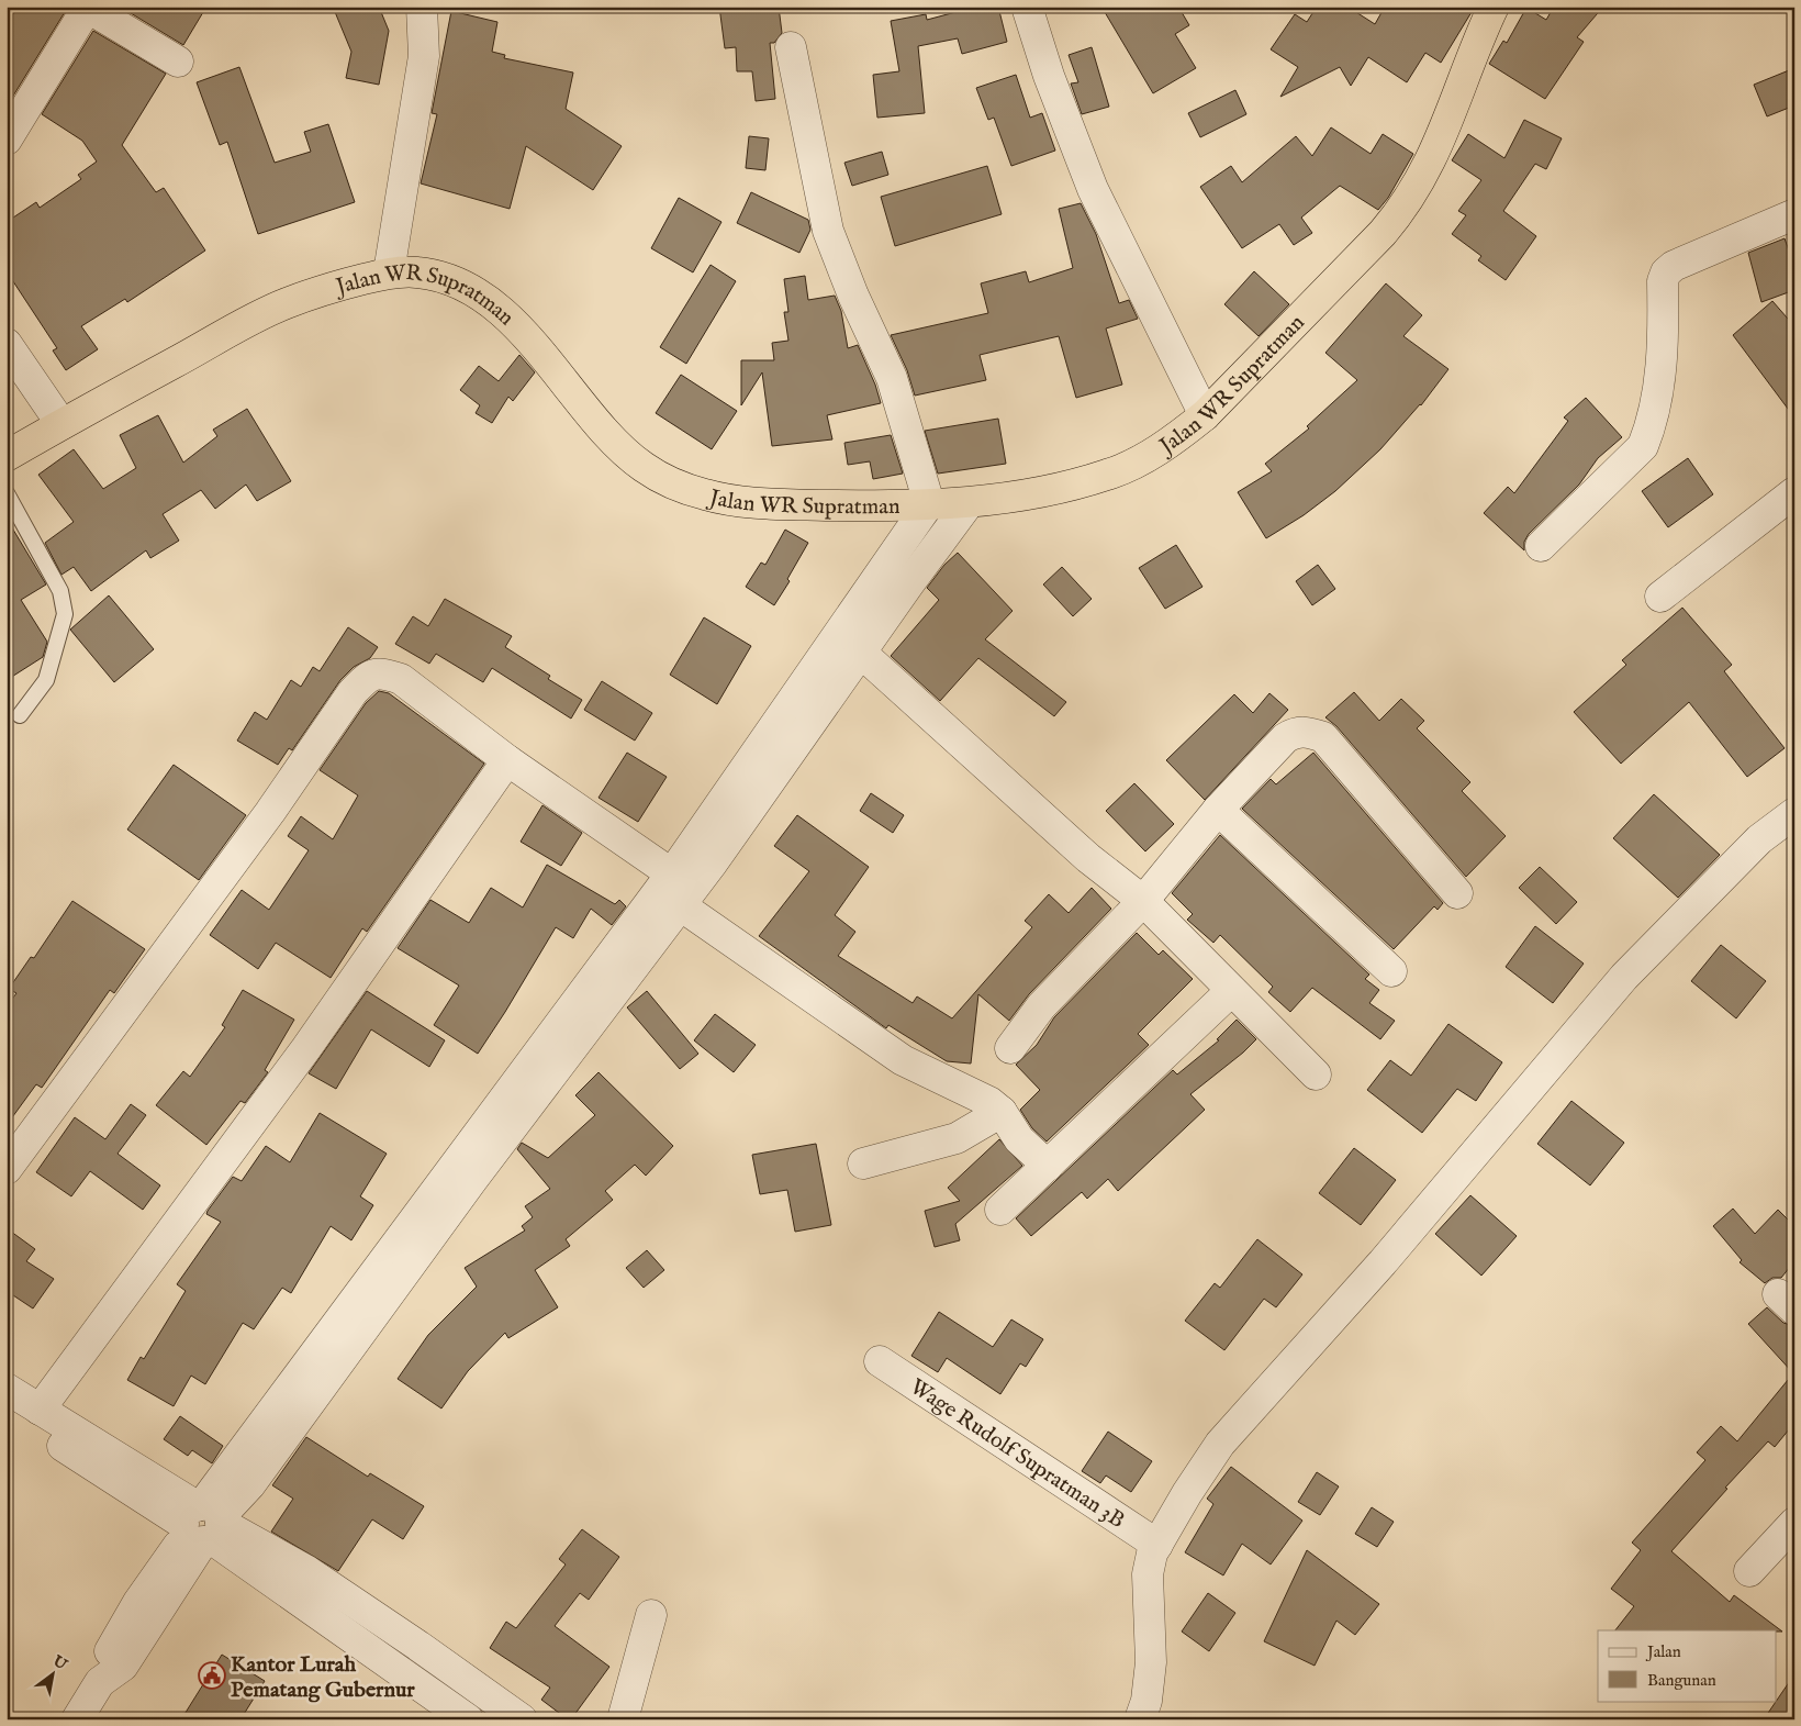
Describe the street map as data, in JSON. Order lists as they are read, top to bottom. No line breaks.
{"streets":{"highway":["Jalan WR Supratman"],"street":["Wage Rudolf Supratman 3B"]},"places":{"public building":["Kantor Lurah Pematang Gubernur"]},"legend":["Jalan","Bangunan"],"north":"top right"}
